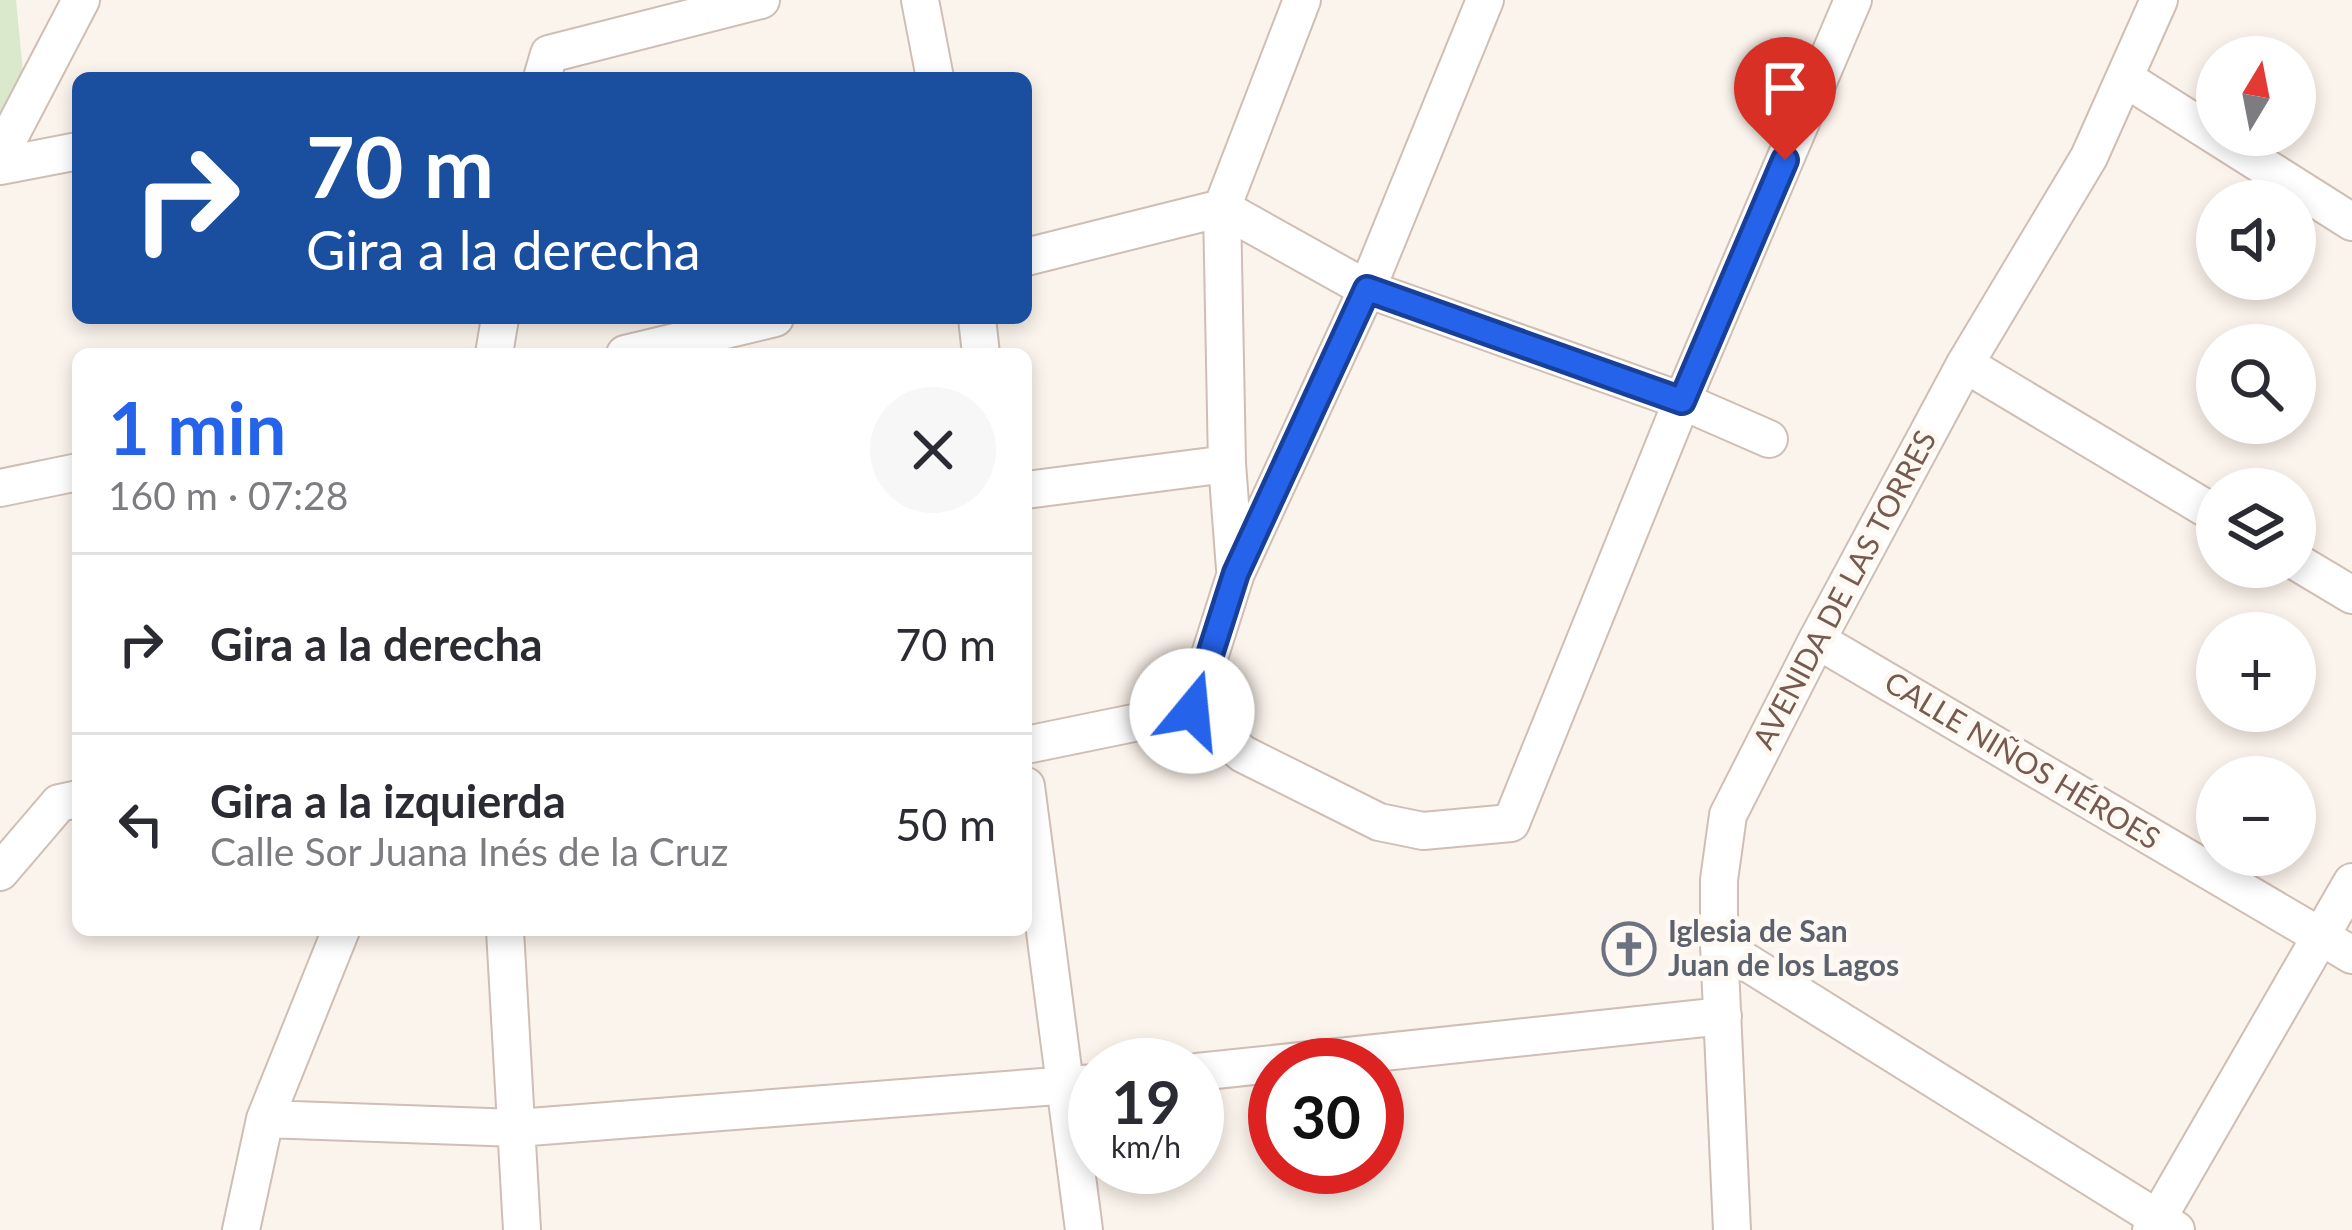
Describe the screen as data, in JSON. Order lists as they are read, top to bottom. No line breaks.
{"streets":{"street":["AVENIDA DE LAS TORRES","CALLE NIÑOS HÉROES"]},"crossings":[["AVENIDA DE LAS TORRES","CALLE NIÑOS HÉROES"]],"places":{"church":["Iglesia de San Juan de los Lagos"]},"north":"top","page":{"map_buttons":["+","−"],"turn":["70 m","Gira a la derecha"],"heading":["1 min","160 m · 07:28"],"list":[{"name":"Gira a la derecha","value":"70 m"},{"name":"Gira a la izquierda","note":"Calle Sor Juana Inés de la Cruz","value":"50 m"}],"speed":"19 km/h","limit":"30"}}
